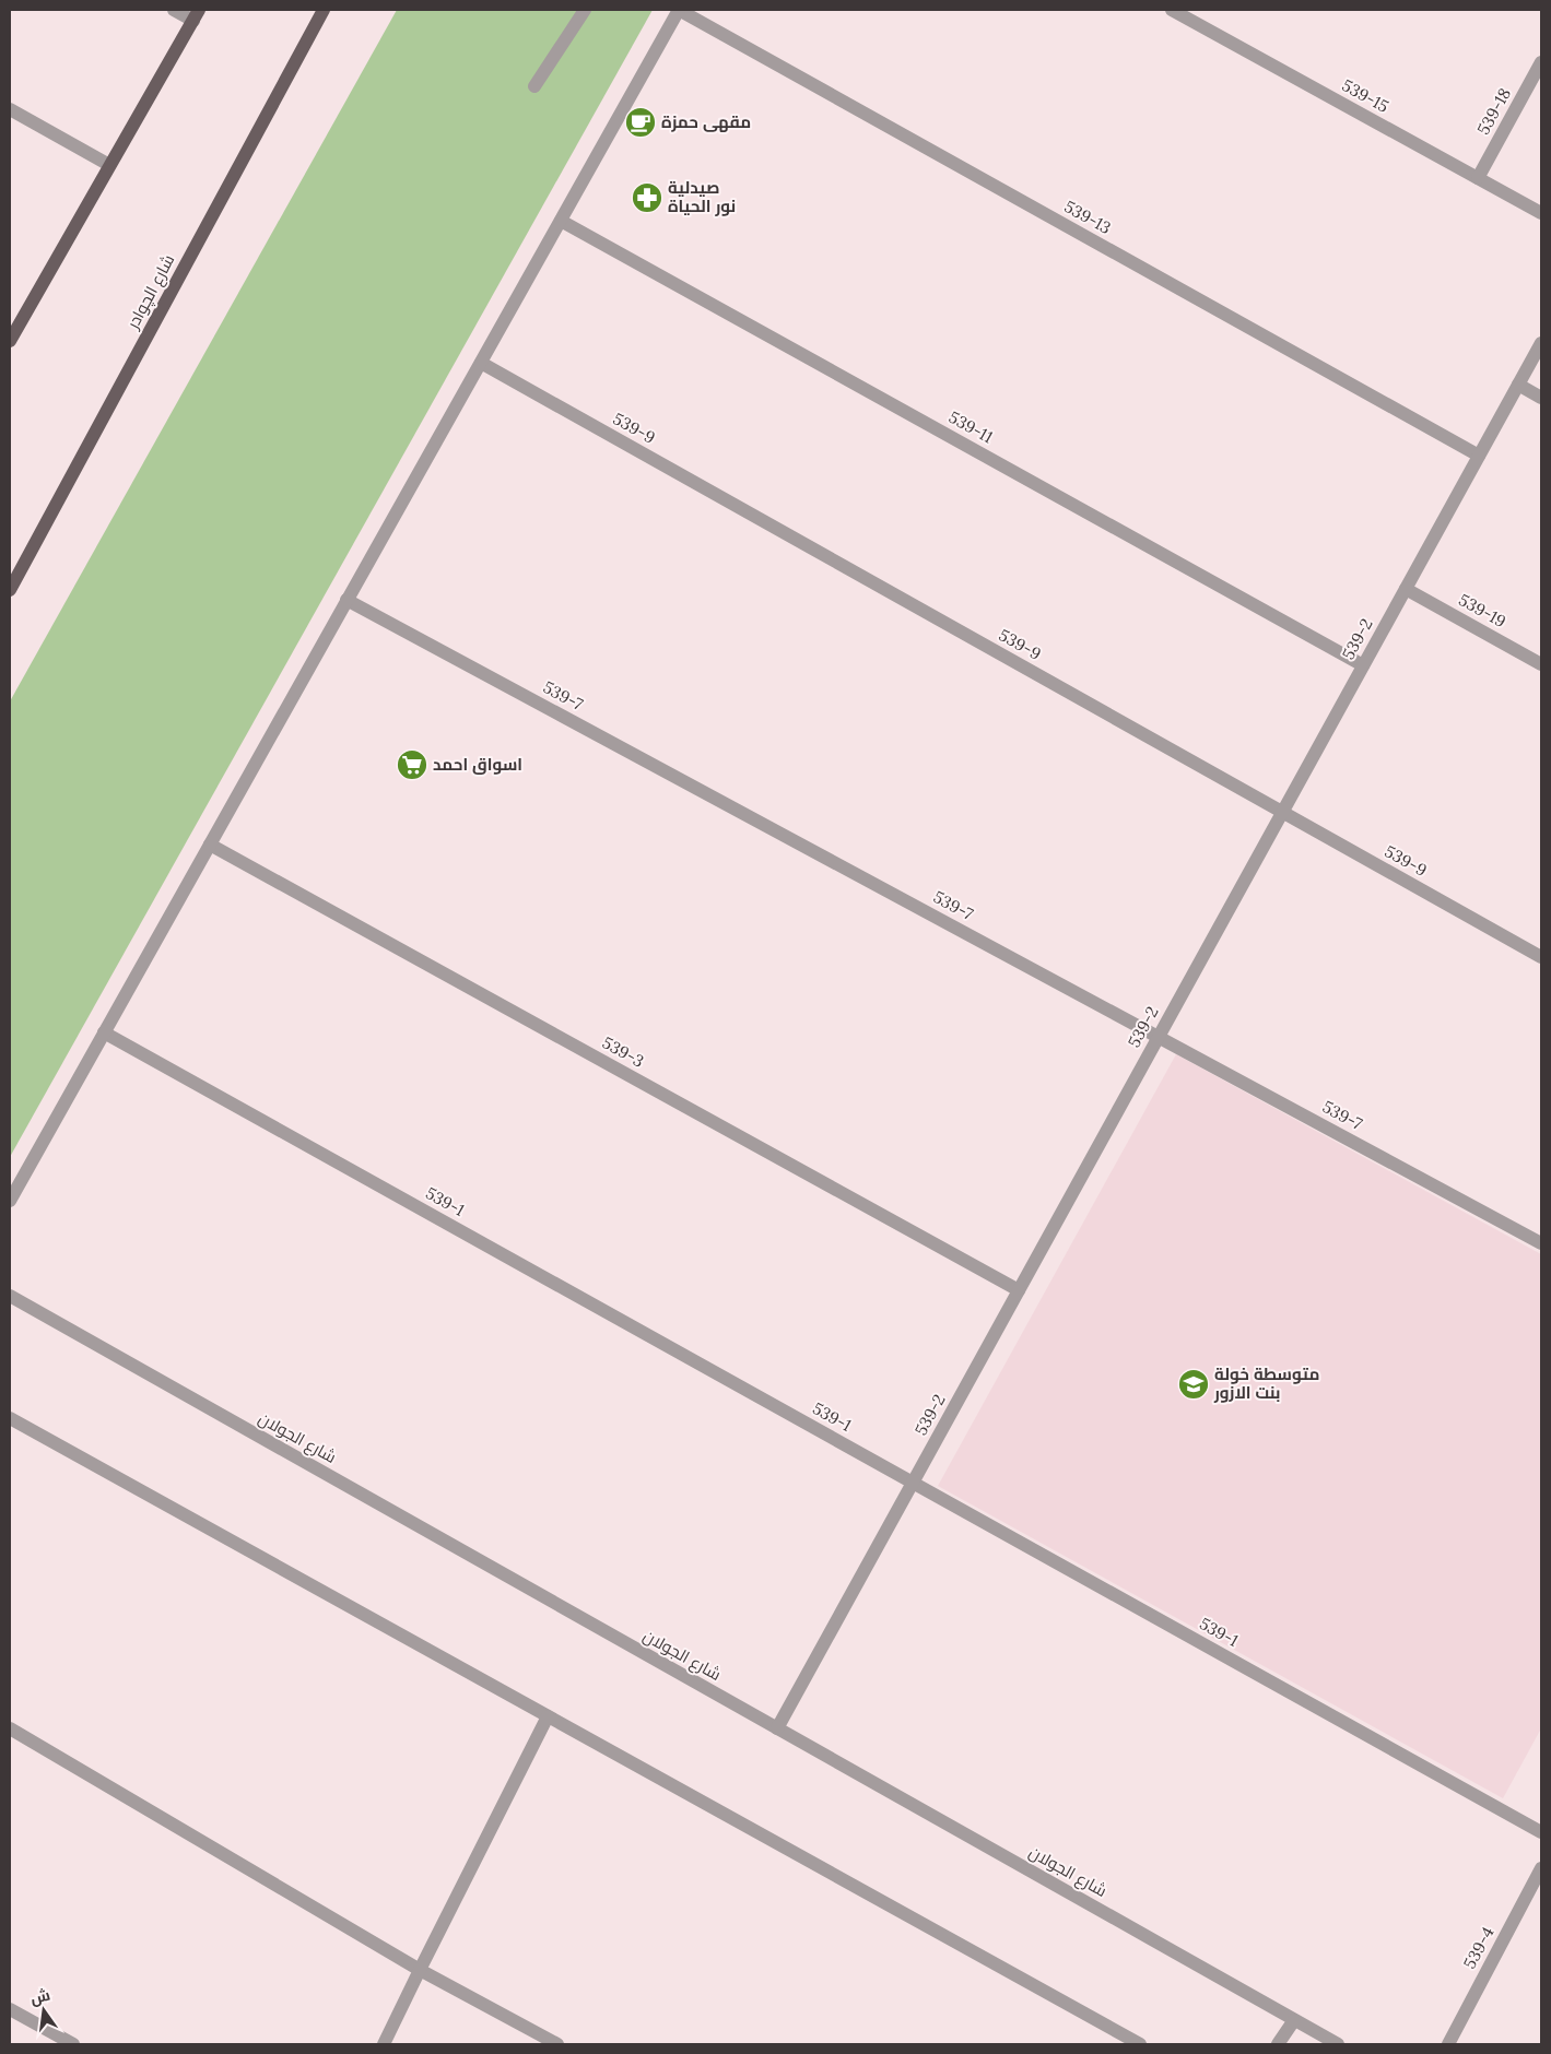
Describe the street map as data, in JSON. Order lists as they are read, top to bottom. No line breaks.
{"streets":{"main road":["شارع الچوادر"],"street":["539-15","539-18","539-13","539-11","539-9","539-19","539-2","539-7","539-3","539-1","شارع الجولان","539-4"]},"crossings":[["539-15","539-18"],["539-13","539-2"],["539-11","539-2"],["539-9","539-2"],["539-19","539-2"],["539-2","539-7"],["539-2","539-3"],["539-2","539-1"],["539-2","شارع الجولان"]],"places":{"cafe":["مقهى حمزة"],"pharmacy":["صيدلية نور الحياة"],"supermarket":["اسواق احمد"],"school or university":["متوسطة خولة بنت الازور"]},"north":"top"}
